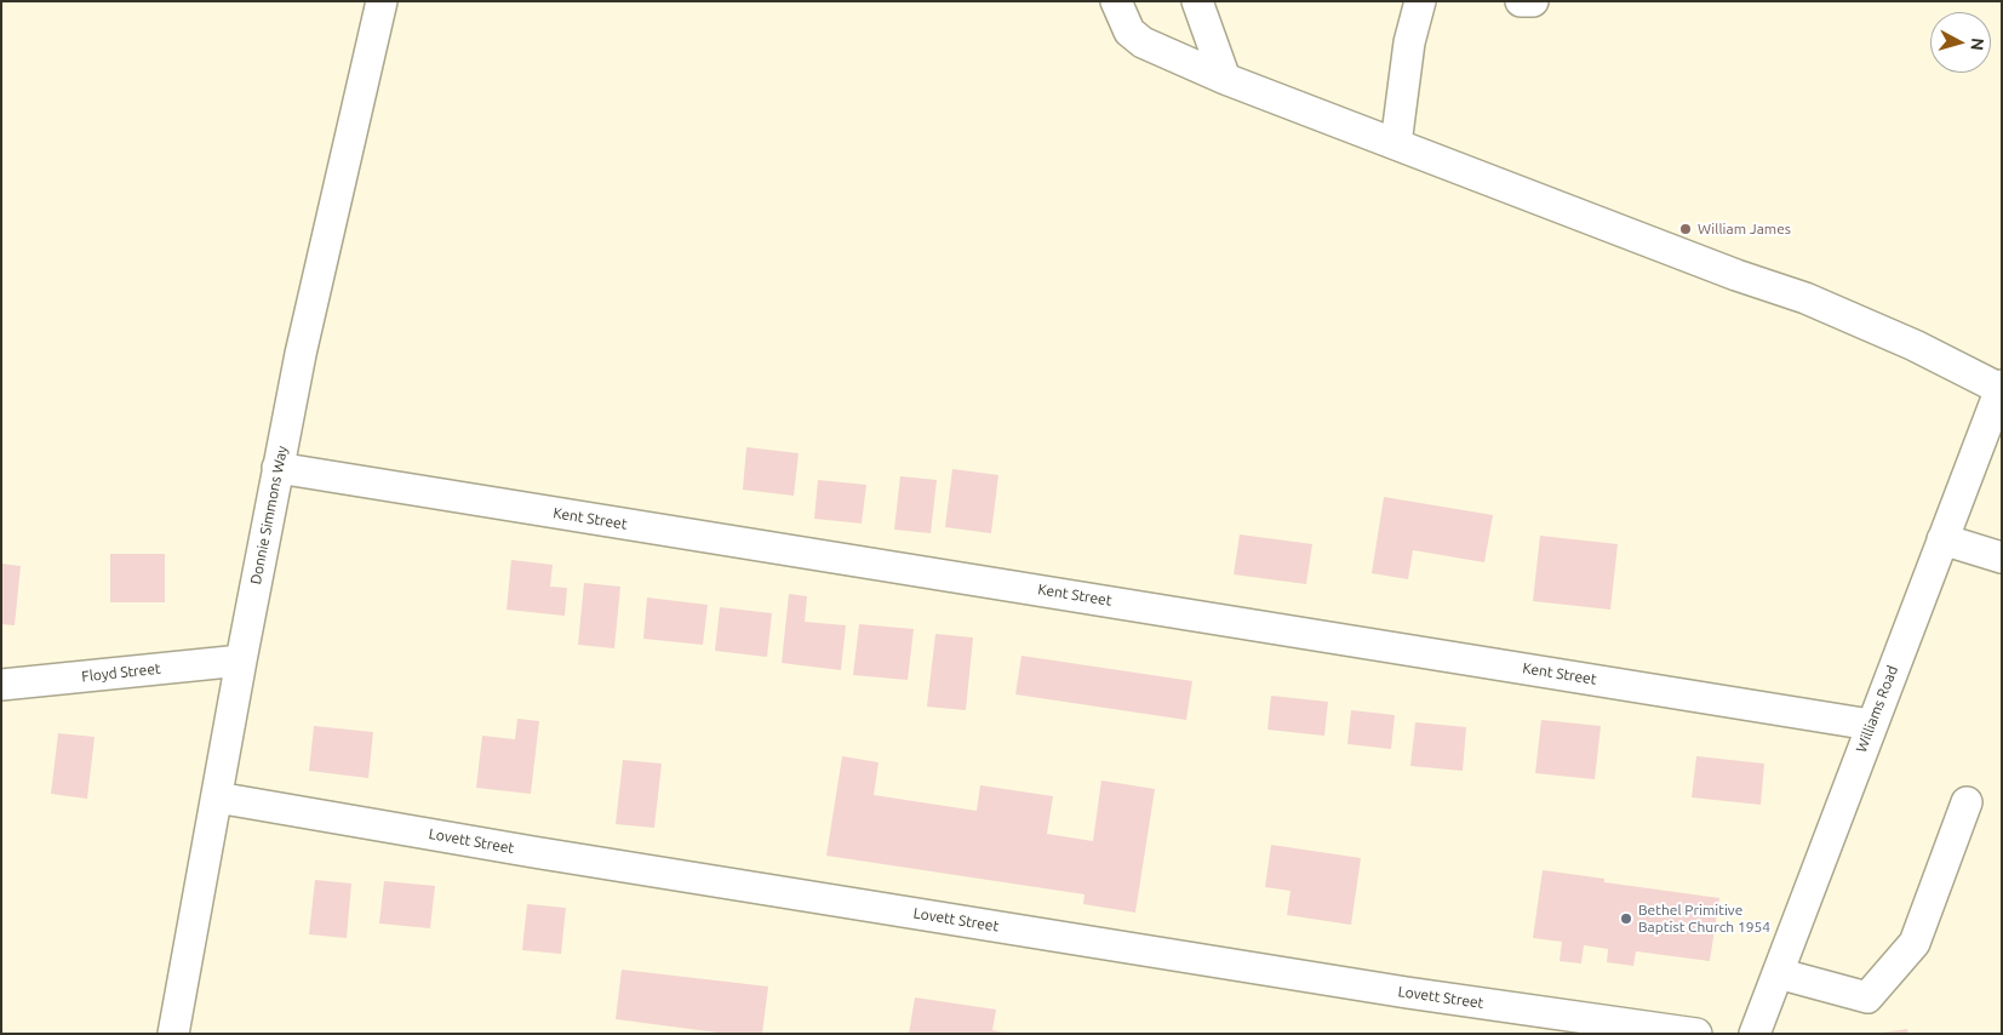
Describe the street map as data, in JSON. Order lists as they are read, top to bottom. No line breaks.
{"streets":{"street":["Donnie Simmons Way","Kent Street","Floyd Street","Williams Road","Lovett Street"]},"crossings":[["Donnie Simmons Way","Kent Street"],["Donnie Simmons Way","Floyd Street"],["Donnie Simmons Way","Lovett Street"],["Kent Street","Williams Road"]],"places":["William James","Bethel Primitive Baptist Church 1954"],"north":"right"}
